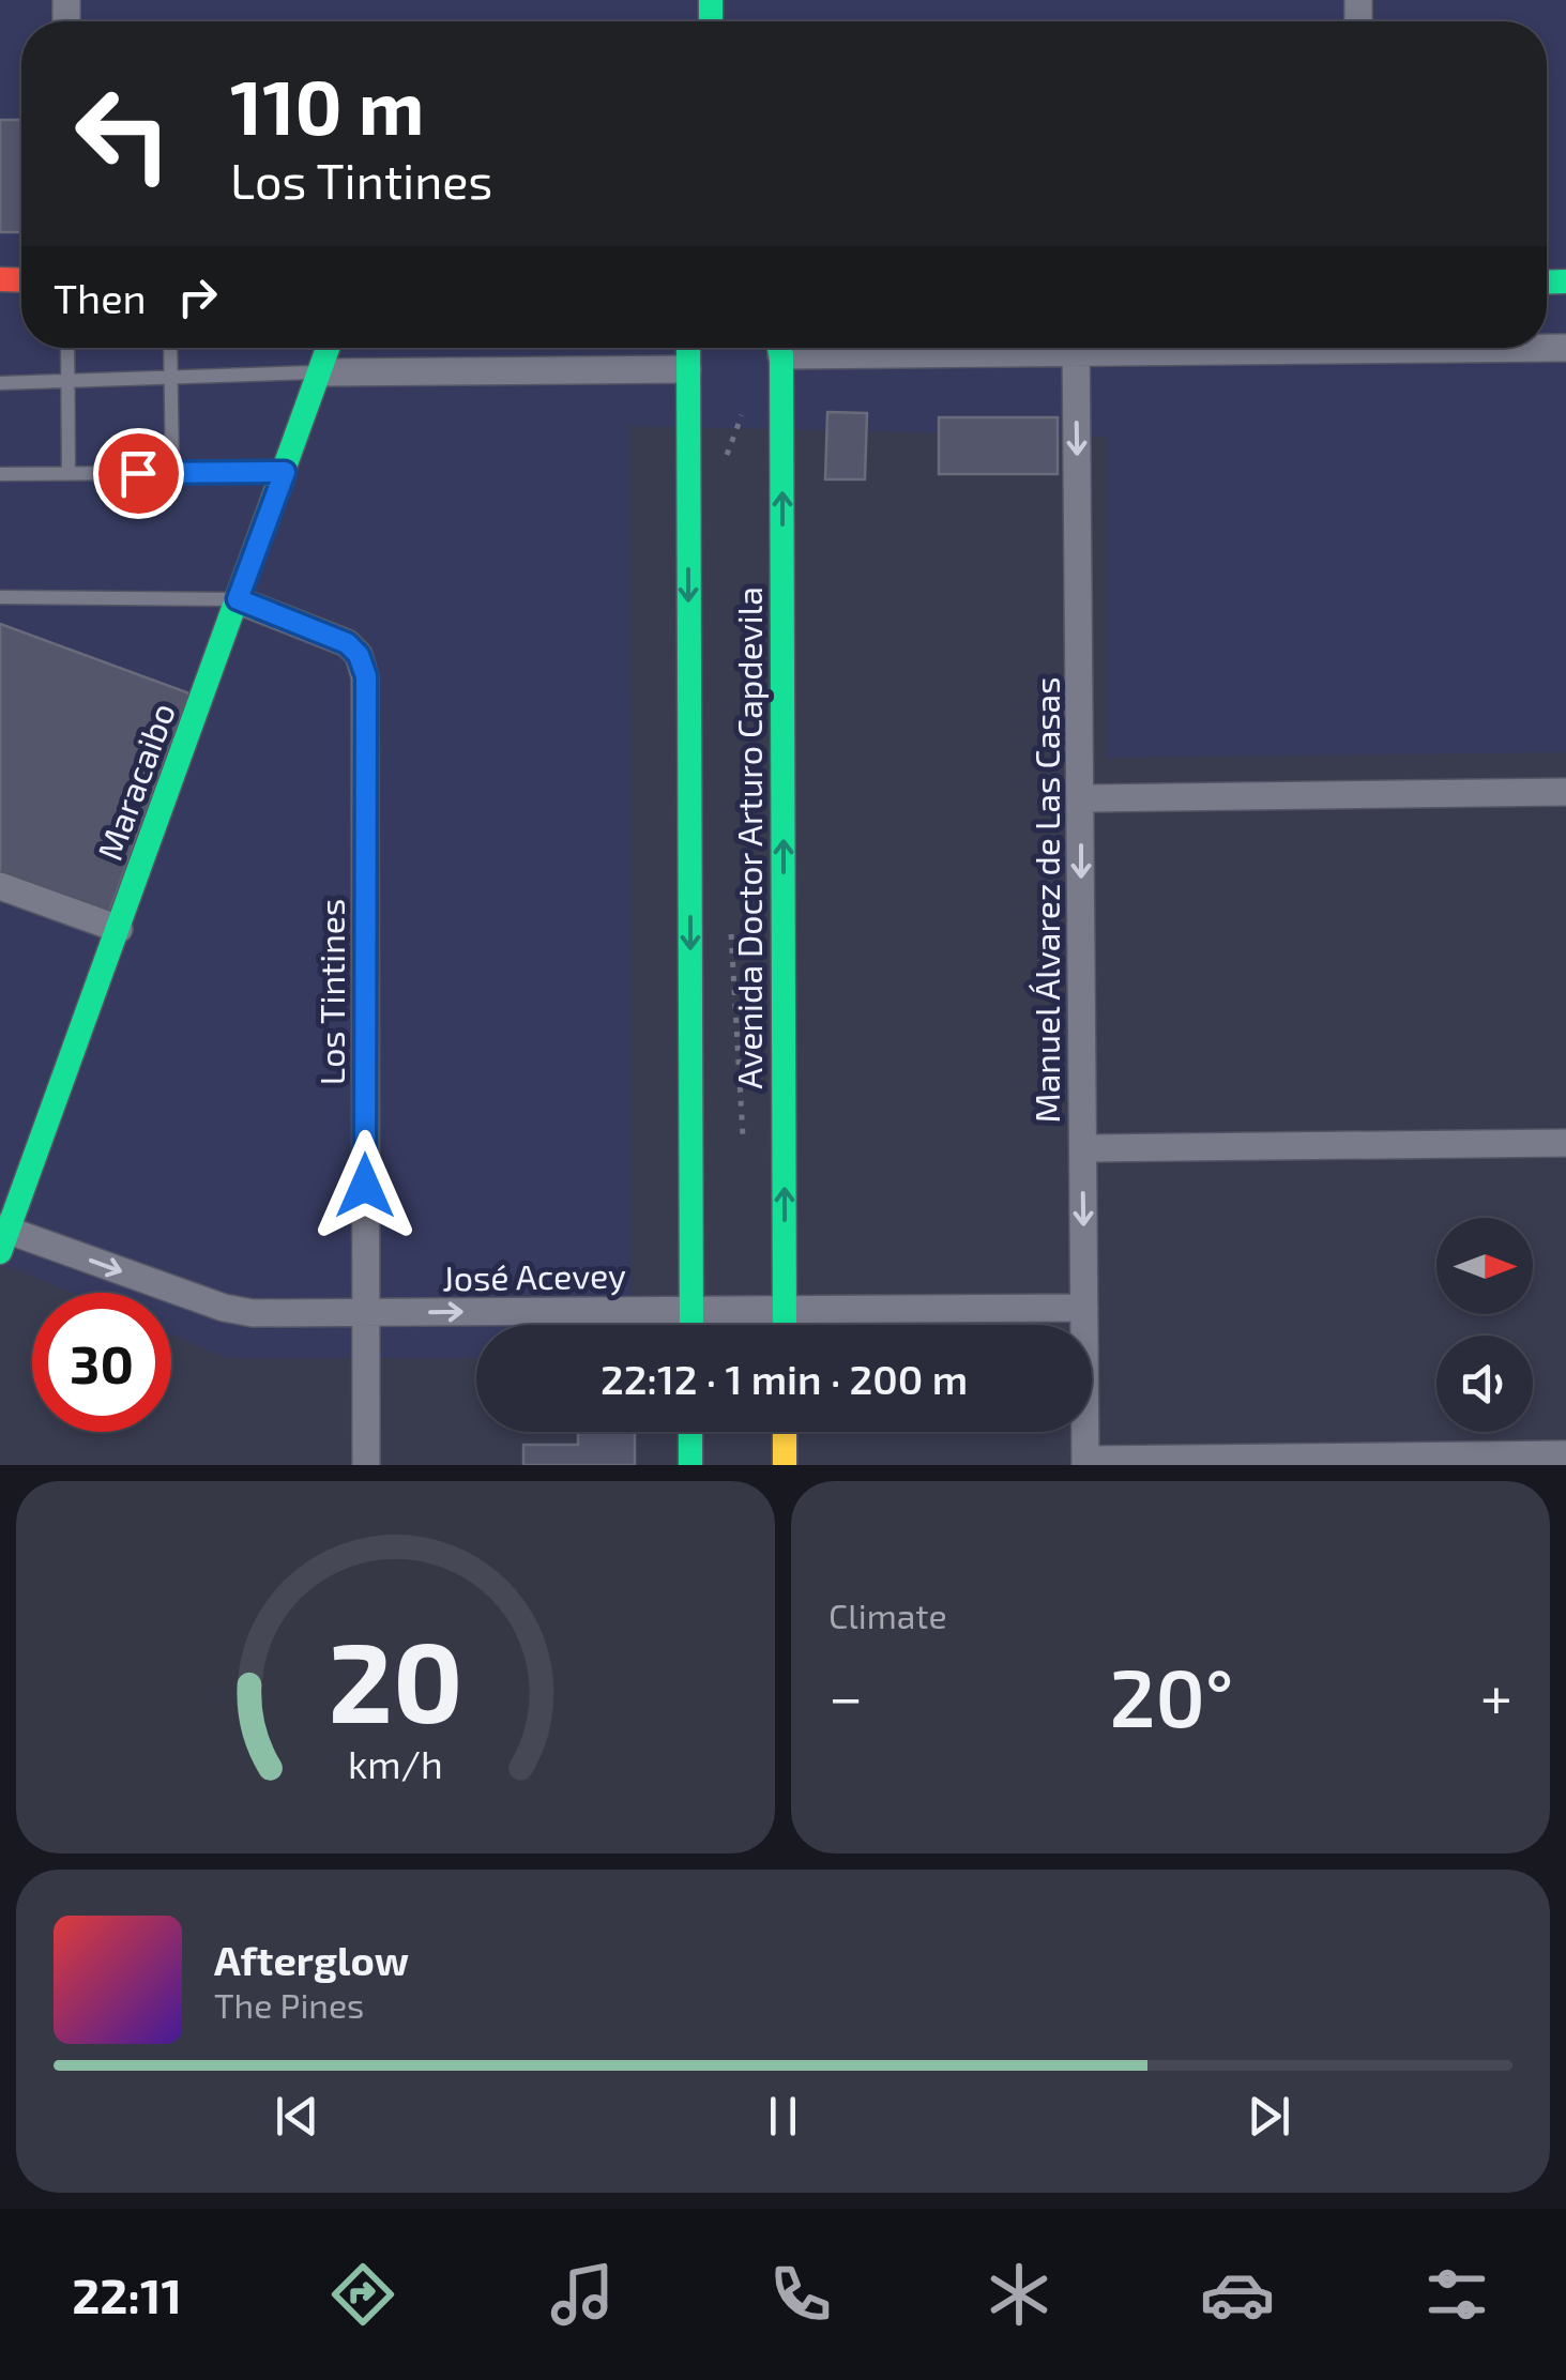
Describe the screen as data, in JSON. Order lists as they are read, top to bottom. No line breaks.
{"streets":{"main road":["Maracaibo","Avenida Doctor Arturo Capdevila"],"street":["Manuel Álvarez de Las Casas","Los Tintines","José Acevey"]},"crossings":[["Maracaibo","Los Tintines"],["Maracaibo","José Acevey"],["Avenida Doctor Arturo Capdevila","José Acevey"],["Manuel Álvarez de Las Casas","José Acevey"],["Los Tintines","José Acevey"]],"one_way":["Manuel Álvarez de Las Casas","José Acevey"],"north":"right","page":{"turn":["110 m","Los Tintines"],"then":"Then","limit":"30","trip":"22:12 · 1 min · 200 m","tile":"Climate","heat":["−","20°","+"],"song":["Afterglow","The Pines"],"tabs":"22:11","gauge":["20","km/h"]}}
